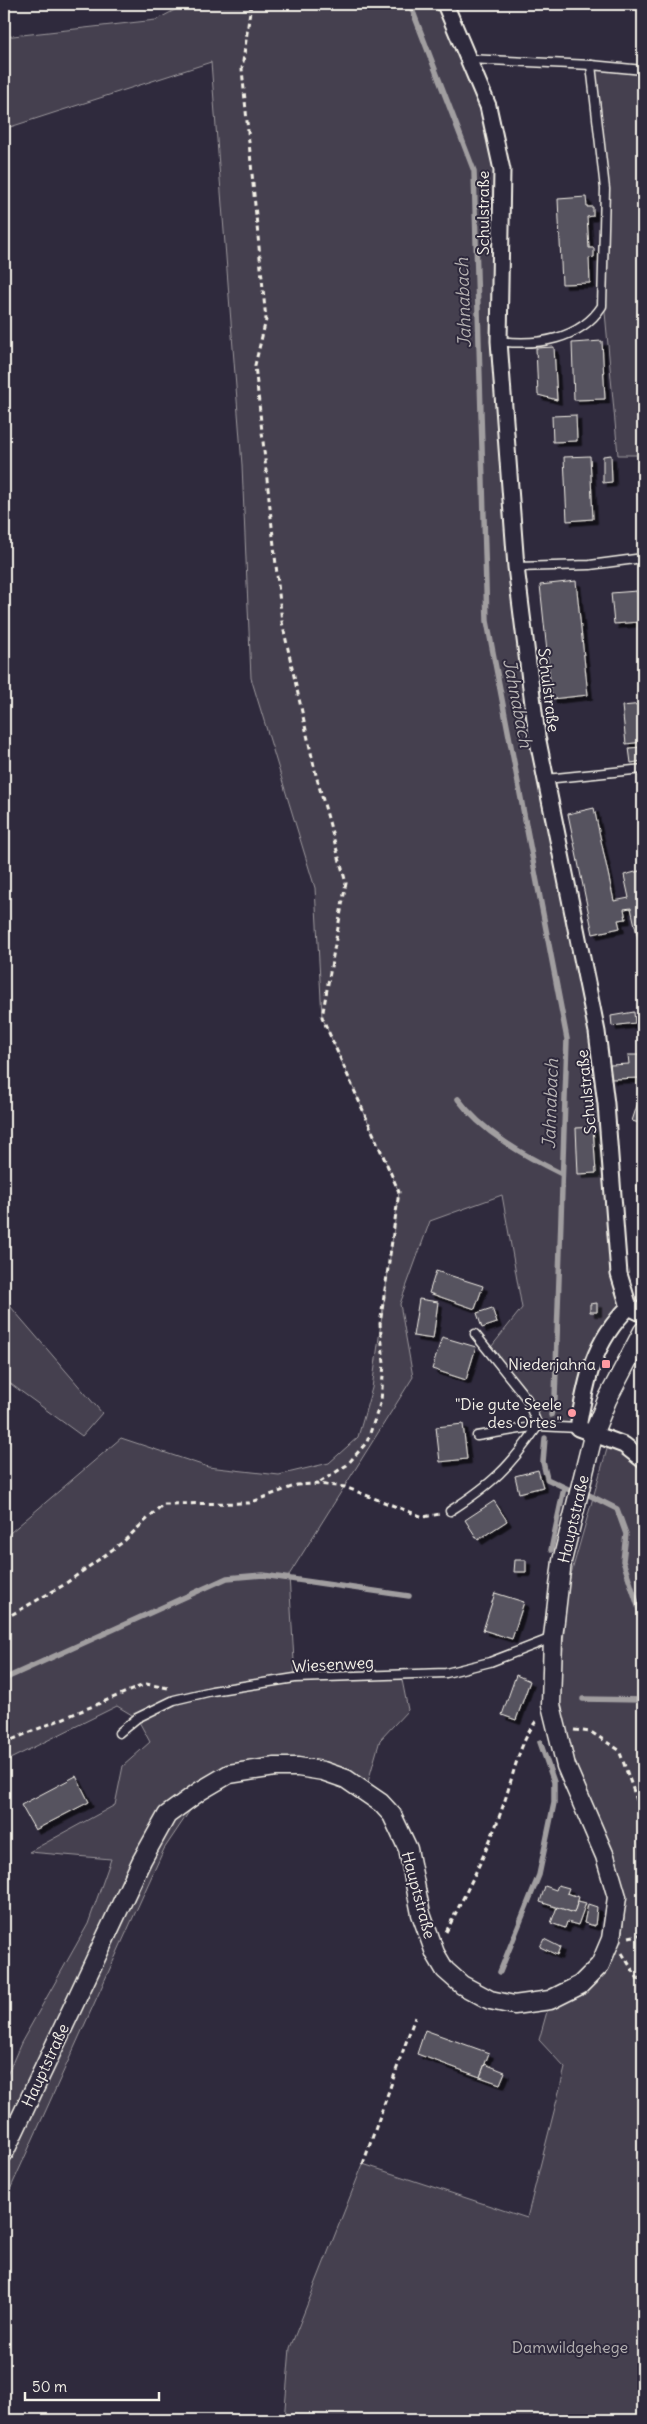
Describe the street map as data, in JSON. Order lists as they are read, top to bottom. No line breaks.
{"streets":{"street":["Schulstraße","Hauptstraße"],"lane":["Wiesenweg"]},"crossings":[["Hauptstraße","Wiesenweg"]],"water":["Jahnabach"],"parks":["Damwildgehege"],"places":{"transit":["Niederjahna"],"other":["\"Die gute Seele des Ortes\""]},"scale_bar":"50 m"}
